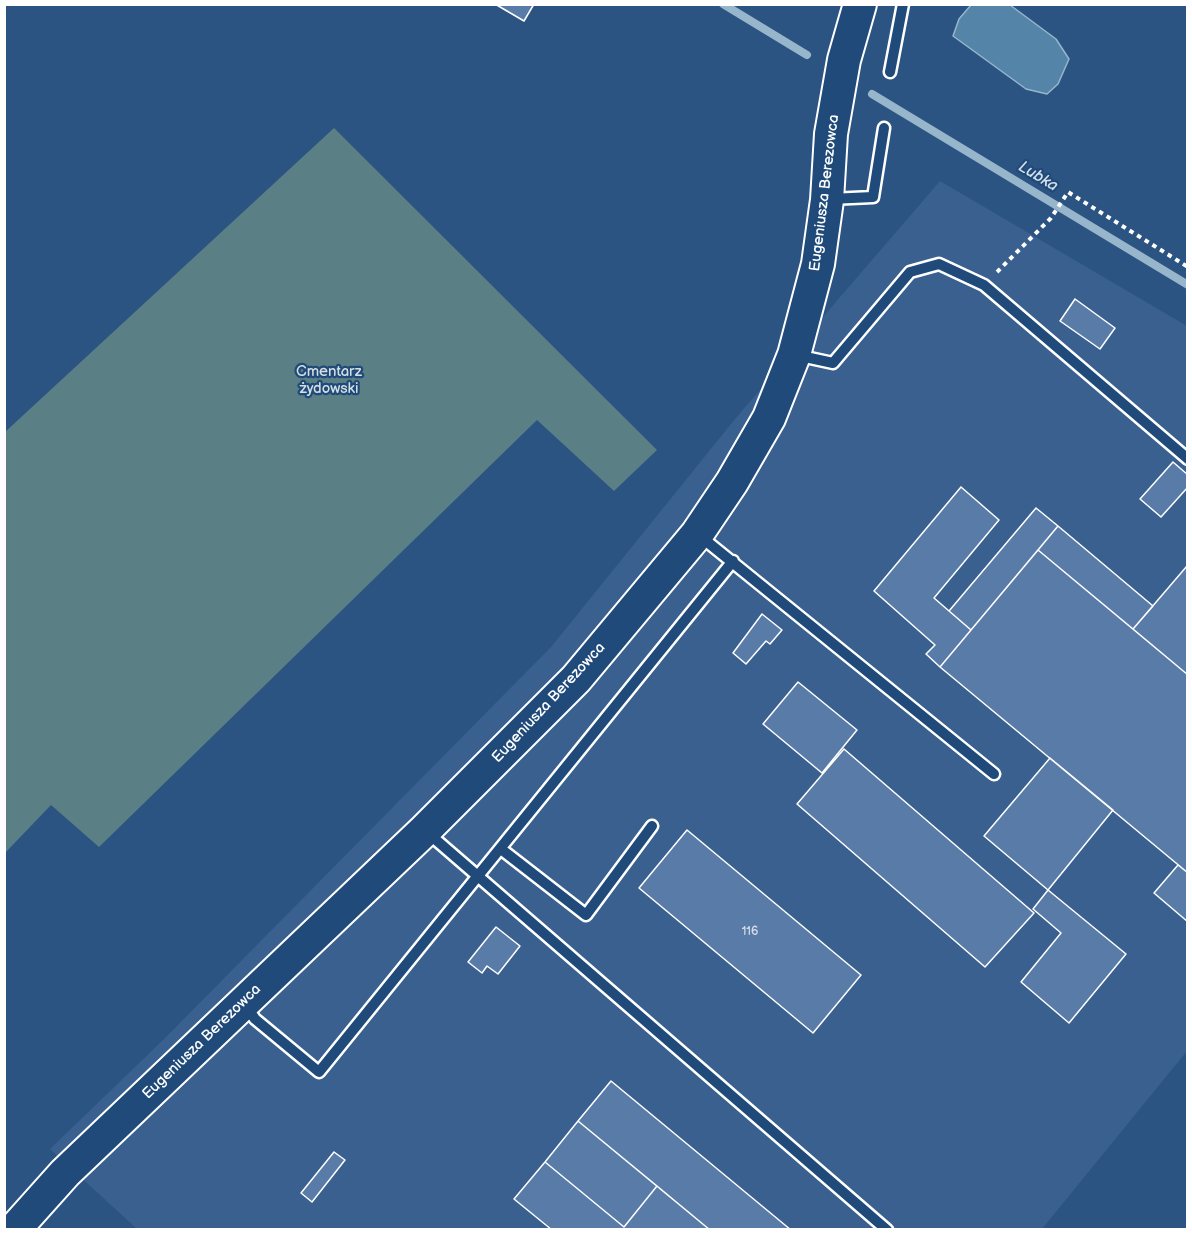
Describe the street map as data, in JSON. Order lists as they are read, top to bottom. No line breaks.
{"streets":{"street":["Eugeniusza Berezowca"]},"water":["Lubka"],"parks":["Cmentarz żydowski"],"house_numbers":["116"]}
